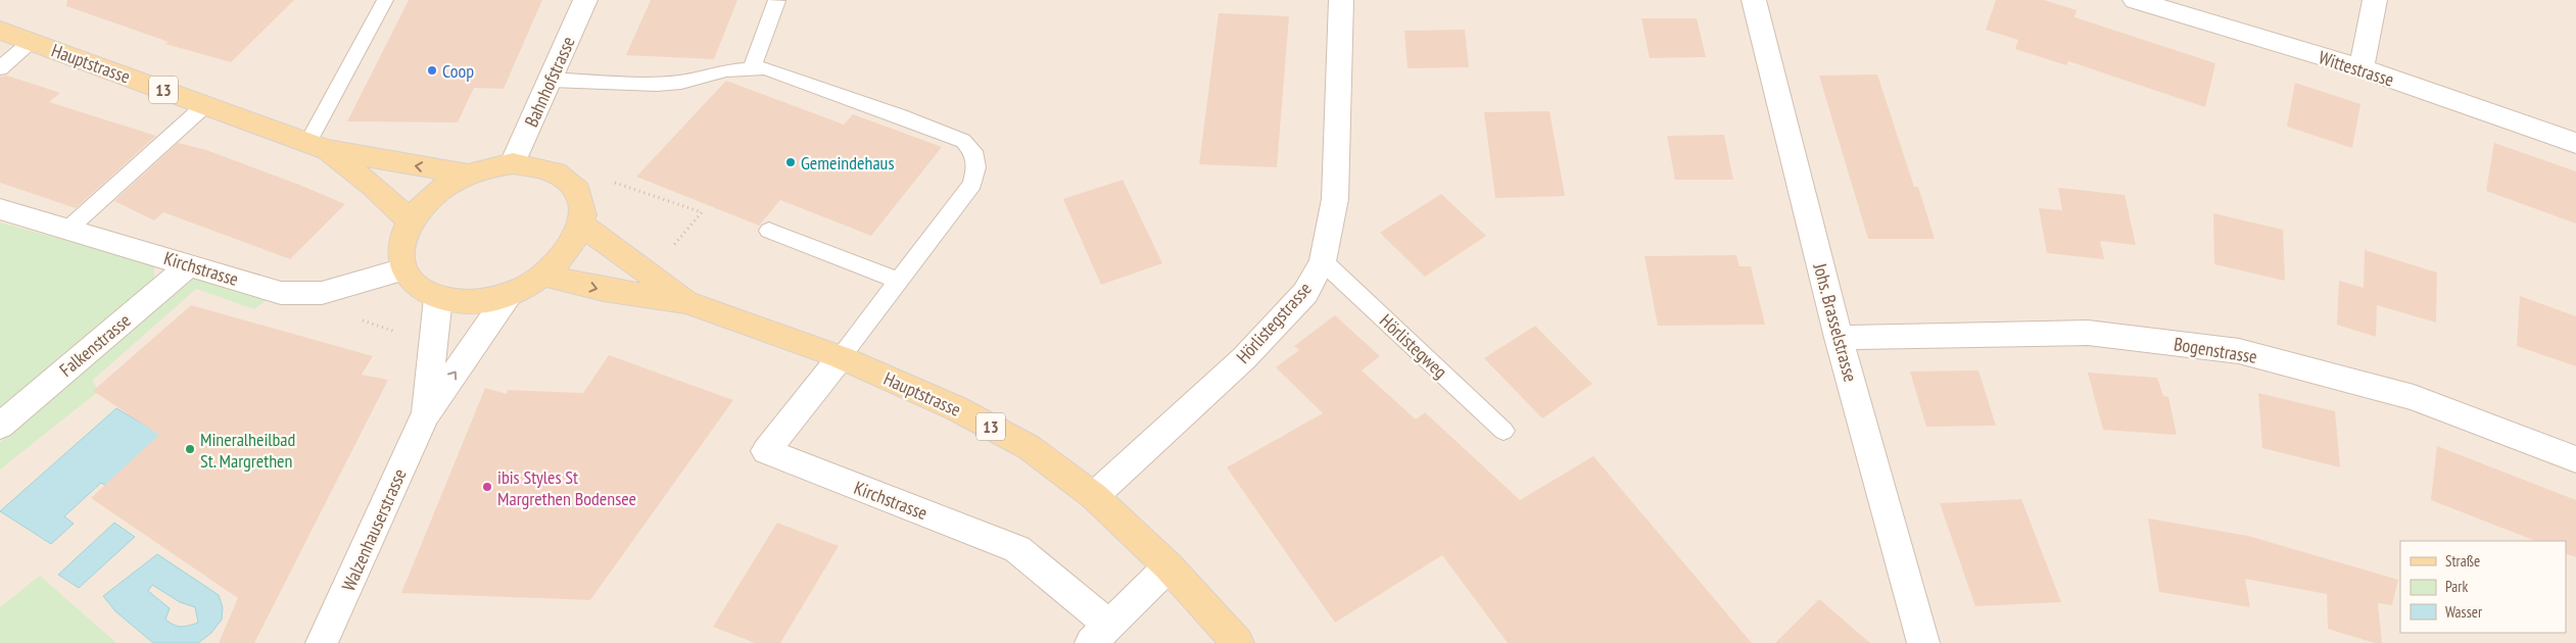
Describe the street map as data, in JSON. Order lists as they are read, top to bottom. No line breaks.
{"streets":{"main road":["Hauptstrasse","13"],"street":["Wittestrasse","Bahnhofstrasse","Kirchstrasse","Hörlistegstrasse","Johs. Brasselstrasse","Falkenstrasse","Bogenstrasse","Walzenhauserstrasse"],"lane":["Hörlistegweg"]},"crossings":[["Hauptstrasse","Bahnhofstrasse"],["Hauptstrasse","Kirchstrasse"],["Hauptstrasse","Hörlistegstrasse"],["Hauptstrasse","Walzenhauserstrasse"],["Bahnhofstrasse","Kirchstrasse"],["Bahnhofstrasse","Walzenhauserstrasse"],["Kirchstrasse","Falkenstrasse"],["Kirchstrasse","Walzenhauserstrasse"],["Hörlistegstrasse","Hörlistegweg"],["Johs. Brasselstrasse","Bogenstrasse"]],"places":["Coop","Gemeindehaus","Mineralheilbad St. Margrethen","ibis Styles St Margrethen Bodensee"],"legend":["Straße","Park","Wasser"]}
